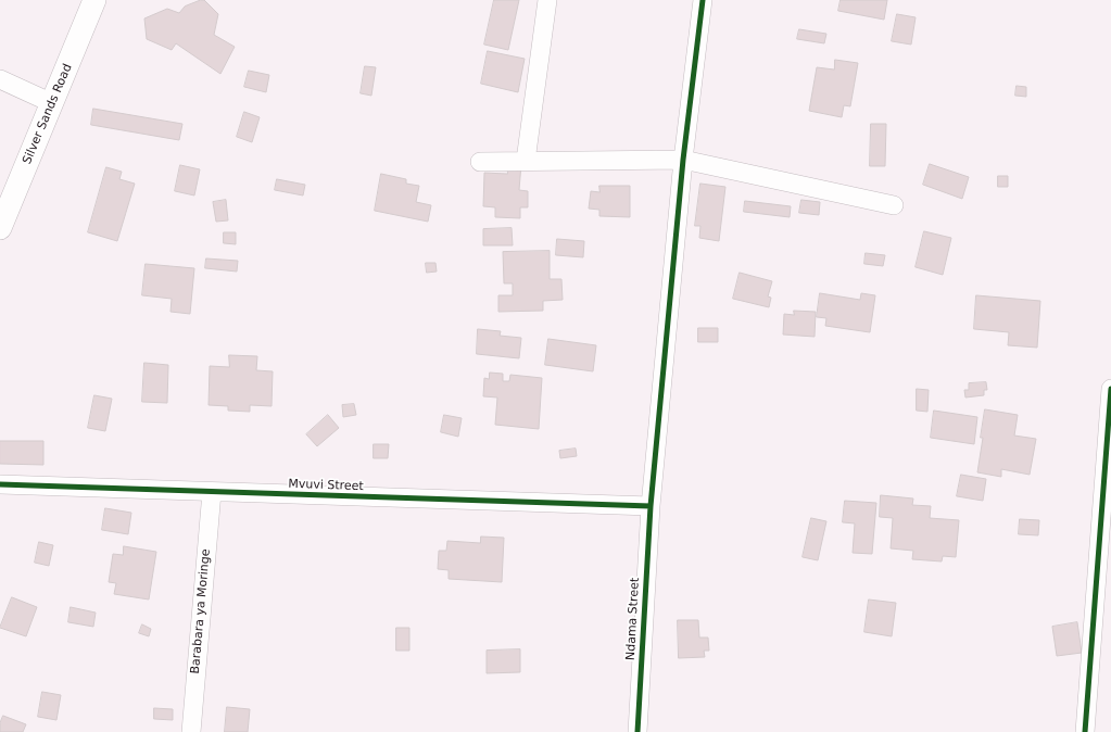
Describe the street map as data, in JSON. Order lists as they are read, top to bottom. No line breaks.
{"streets":{"street":["Silver Sands Road","Mvuvi Street","Barabara ya Moringe","Ndama Street"]},"crossings":[["Mvuvi Street","Barabara ya Moringe"],["Mvuvi Street","Ndama Street"]]}
